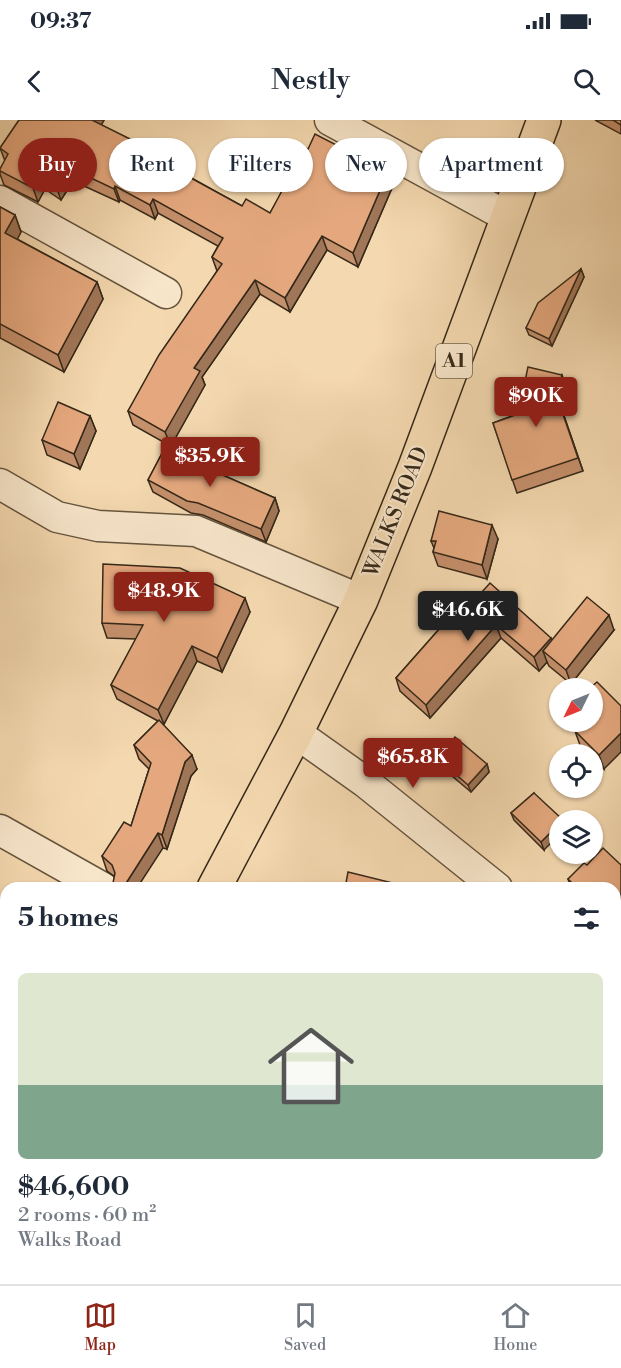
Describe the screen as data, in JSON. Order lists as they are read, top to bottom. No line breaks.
{"streets":{"main road":["A1","WALKS ROAD"]},"north":"bottom left","page":{"status":"09:37","header":"Nestly","chip":["Buy","Rent","Filters","New","Apartment"],"price":["$90K","$35.9K","$48.9K","$46.6K","$65.8K"],"heading":"5 homes","list":[{"name":"$46,600","note":"2 rooms · 60 m² · Walks Road"}],"tabs":["Map","Saved","Home"]}}
